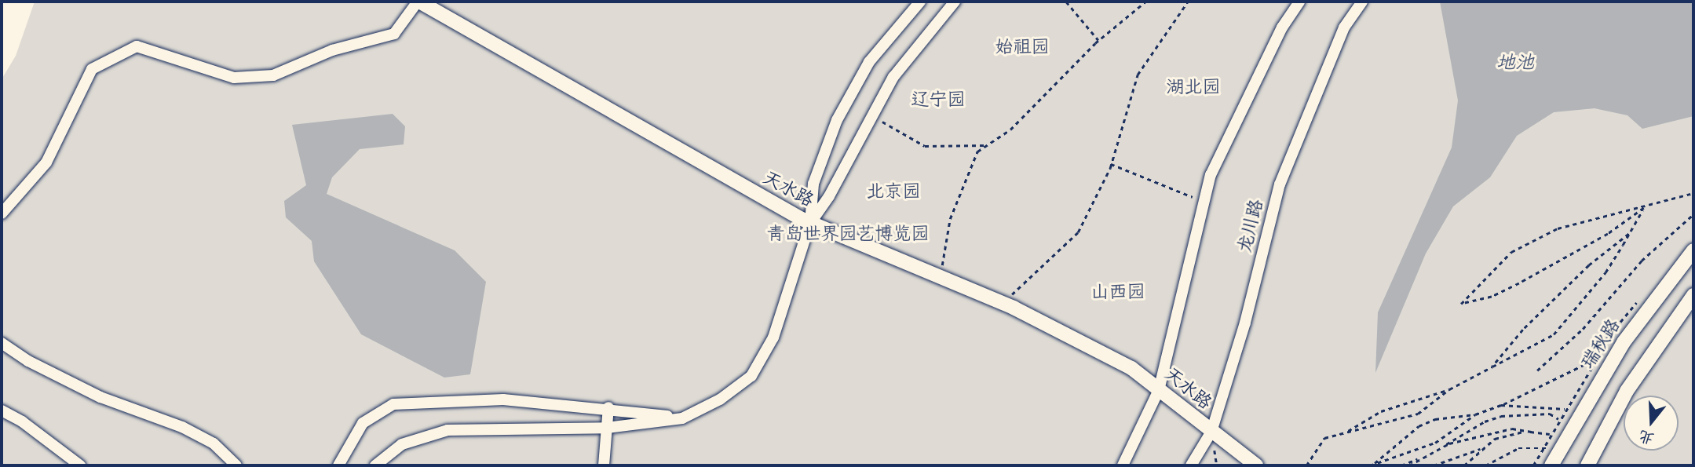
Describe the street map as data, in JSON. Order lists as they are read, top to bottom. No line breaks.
{"streets":{"street":["天水路","龙川路","瑞秋路"]},"crossings":[["天水路","龙川路"]],"water":["地池"],"parks":["始祖园","湖北园","辽宁园","北京园","青岛世界园艺博览园","山西园"],"north":"bottom"}
